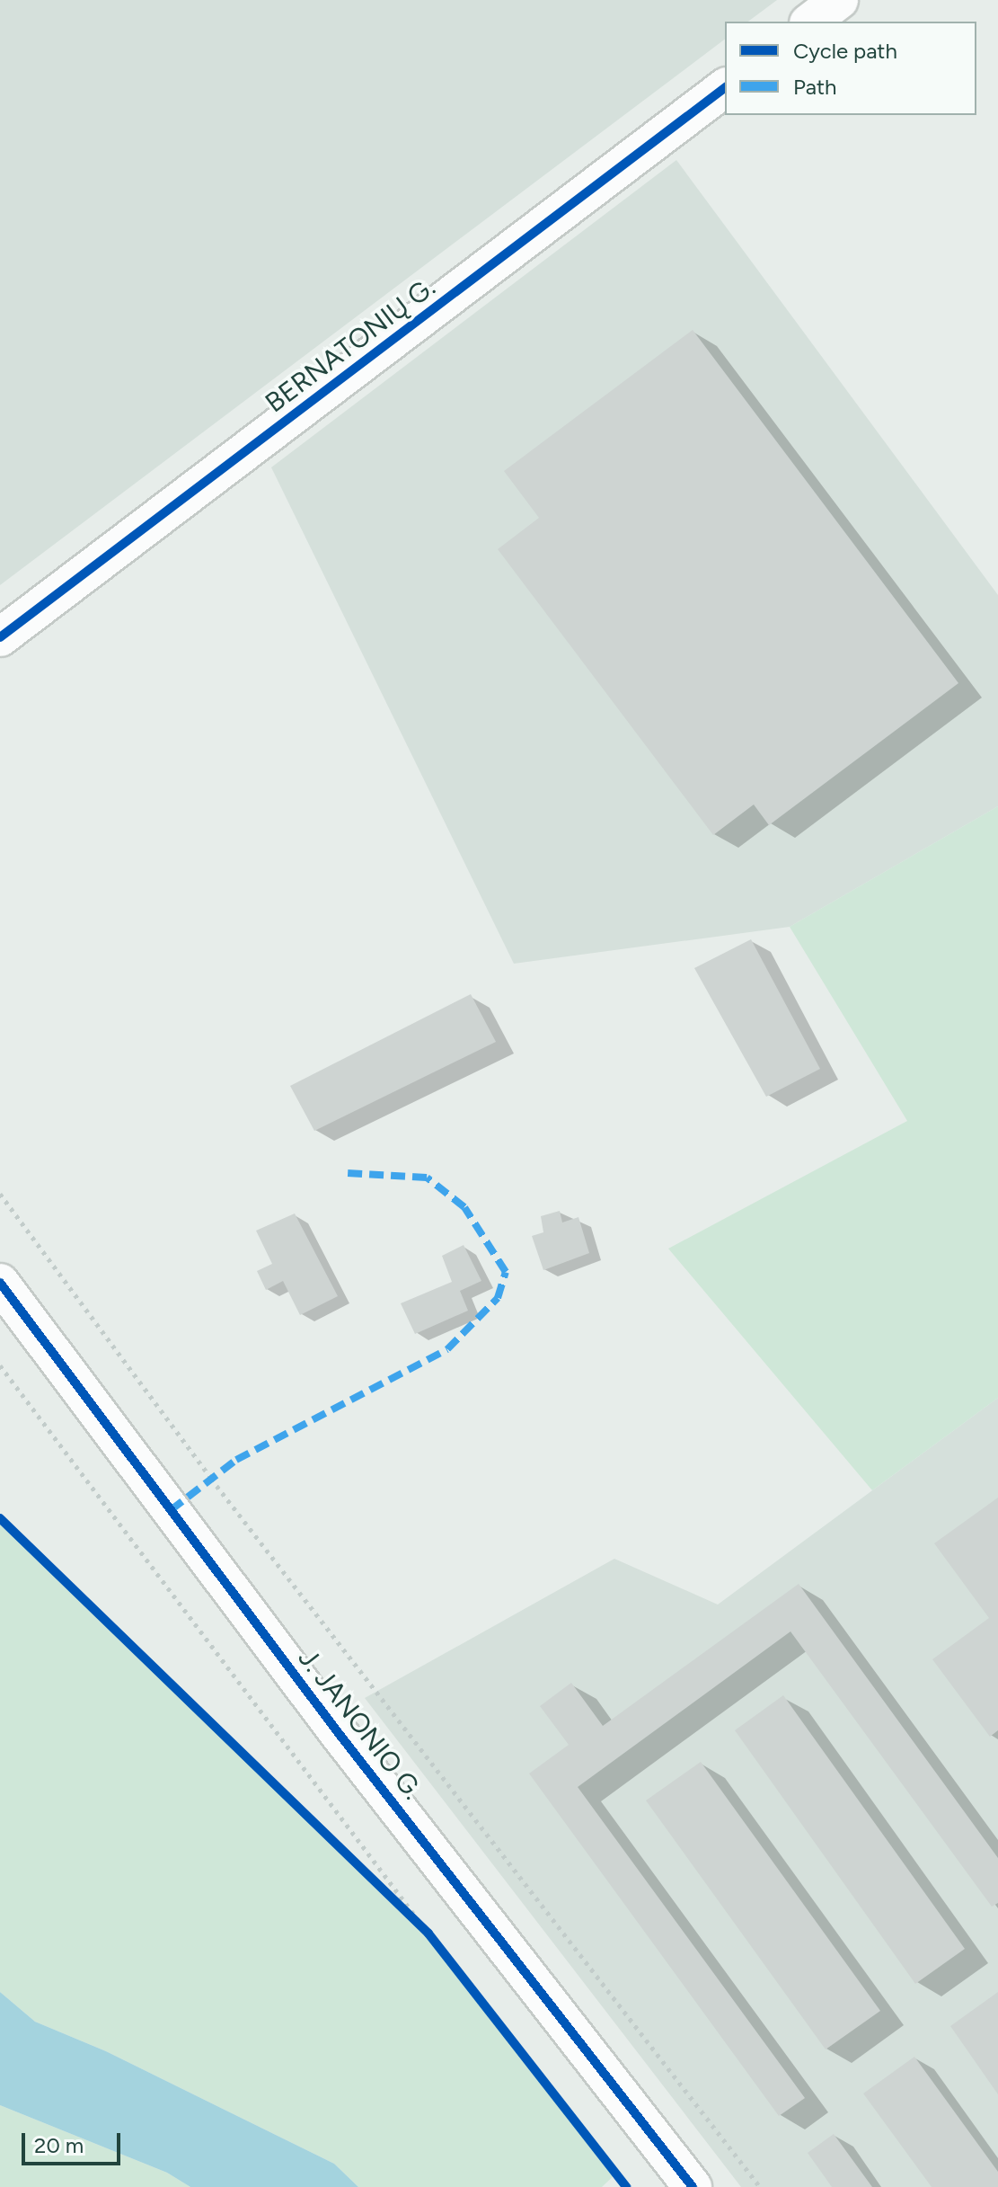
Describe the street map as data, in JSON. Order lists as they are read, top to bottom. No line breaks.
{"streets":{"street":["BERNATONIŲ G.","J. JANONIO G."]},"legend":["Cycle path","Path"],"scale_bar":"20 m"}
